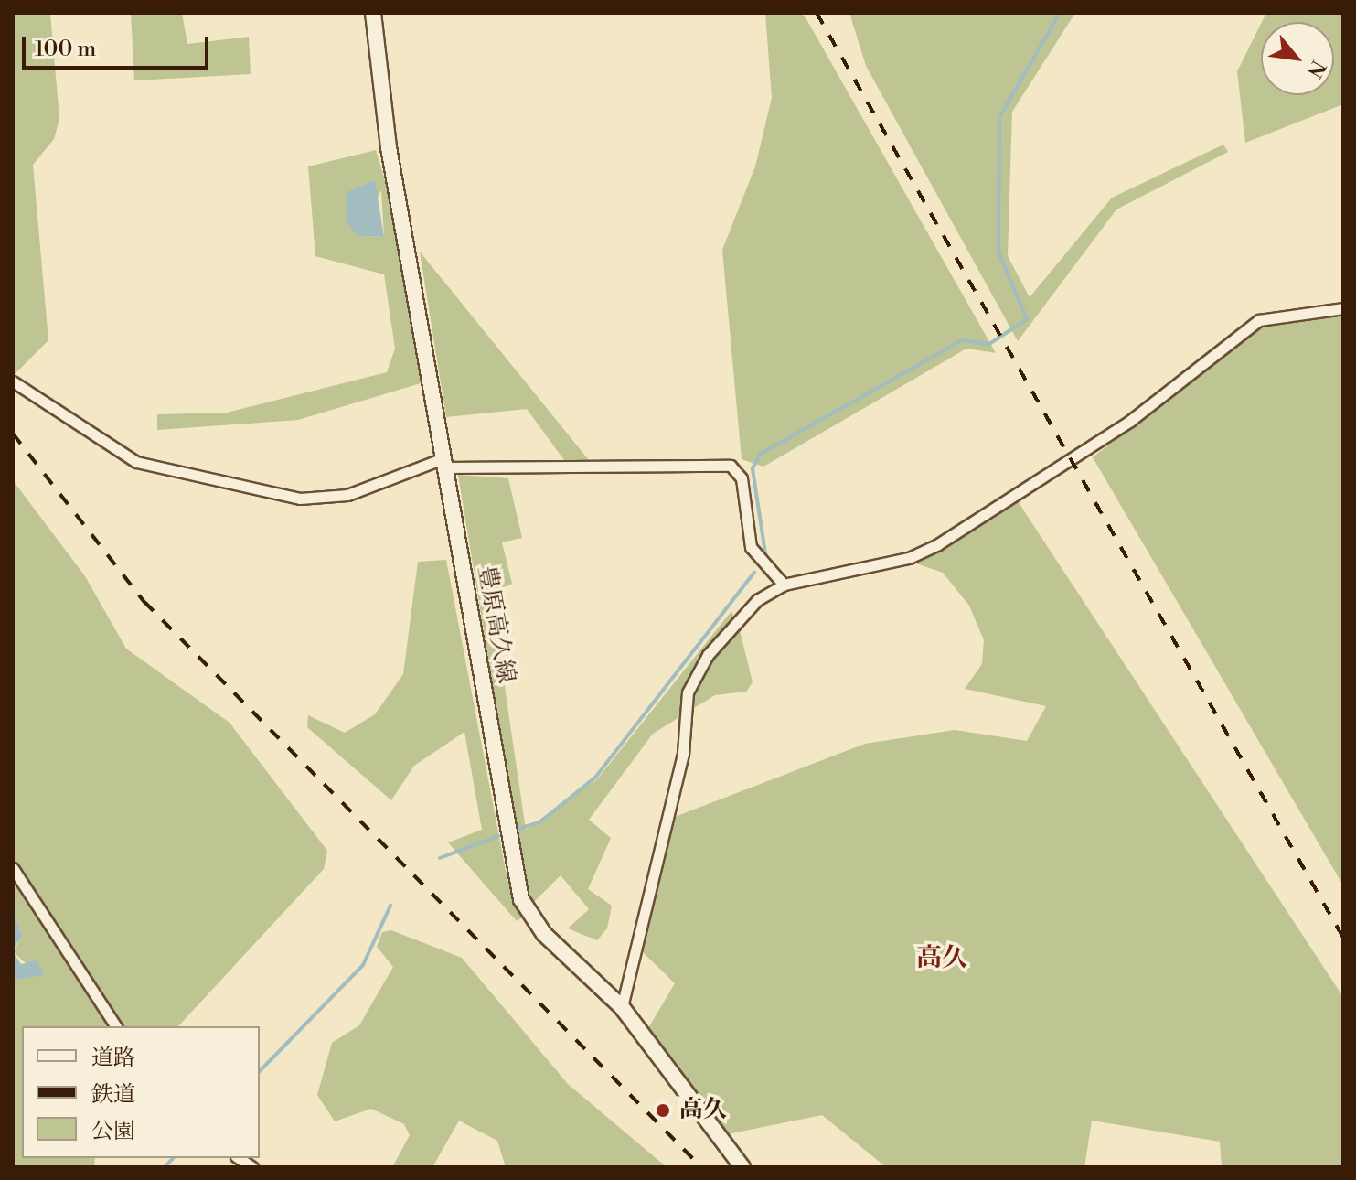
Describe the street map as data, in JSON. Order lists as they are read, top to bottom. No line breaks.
{"streets":{"main road":["豊原高久線"]},"districts":["高久"],"places":["高久"],"legend":["道路","鉄道","公園"],"scale_bar":"100 m","north":"bottom right"}
